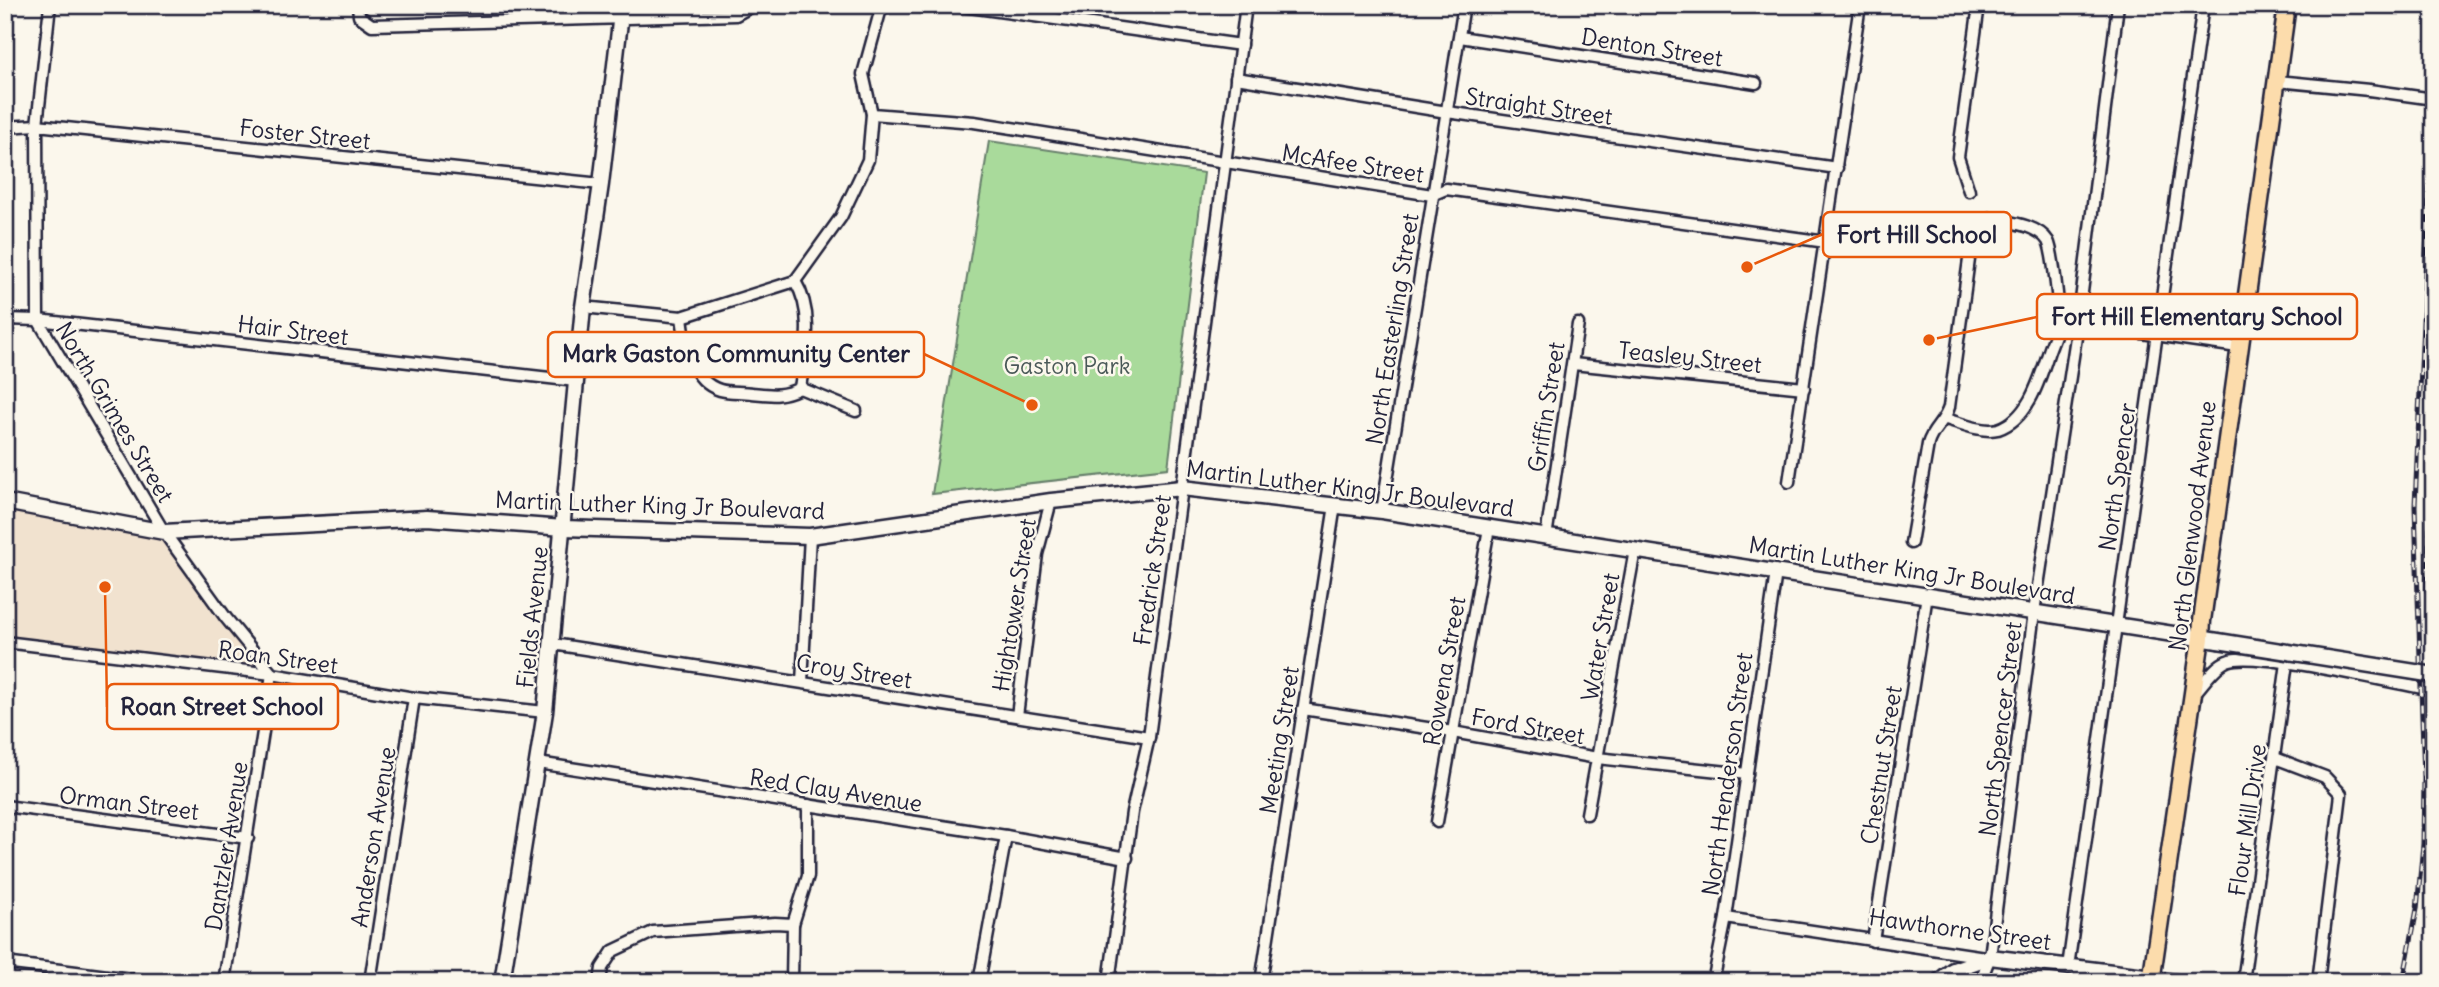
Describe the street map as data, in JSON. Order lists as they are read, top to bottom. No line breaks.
{"streets":{"main road":["North Glenwood Avenue"],"street":["Denton Street","Straight Street","Foster Street","McAfee Street","North Easterling Street","Hair Street","Teasley Street","Griffin Street","North Grimes Street","North Spencer","Martin Luther King Jr Boulevard","Fredrick Street","Hightower Street","Fields Avenue","Water Street","Roan Street","Croy Street","Rowena Street","Ford Street","North Spencer Street","Meeting Street","Chestnut Street","North Henderson Street","Red Clay Avenue","Orman Street","Flour Mill Drive","Anderson Avenue","Dantzler Avenue","Hawthorne Street"]},"crossings":[["Denton Street","North Easterling Street"],["Straight Street","North Easterling Street"],["Straight Street","Fredrick Street"],["Foster Street","North Grimes Street"],["Foster Street","Fields Avenue"],["McAfee Street","North Easterling Street"],["McAfee Street","Fredrick Street"],["North Easterling Street","Martin Luther King Jr Boulevard"],["Hair Street","North Grimes Street"],["Hair Street","Fields Avenue"],["Teasley Street","Griffin Street"],["Griffin Street","Martin Luther King Jr Boulevard"],["North Grimes Street","Martin Luther King Jr Boulevard"],["North Grimes Street","Roan Street"],["North Grimes Street","Dantzler Avenue"],["North Spencer","Martin Luther King Jr Boulevard"],["North Spencer","Hawthorne Street"],["Martin Luther King Jr Boulevard","North Glenwood Avenue"],["Martin Luther King Jr Boulevard","Fredrick Street"],["Martin Luther King Jr Boulevard","Hightower Street"],["Martin Luther King Jr Boulevard","Fields Avenue"],["Martin Luther King Jr Boulevard","Water Street"],["Martin Luther King Jr Boulevard","Rowena Street"],["Martin Luther King Jr Boulevard","North Spencer Street"],["Martin Luther King Jr Boulevard","Meeting Street"],["Martin Luther King Jr Boulevard","Chestnut Street"],["Martin Luther King Jr Boulevard","North Henderson Street"],["North Glenwood Avenue","Hawthorne Street"],["Fredrick Street","Croy Street"],["Fredrick Street","Red Clay Avenue"],["Hightower Street","Croy Street"],["Fields Avenue","Roan Street"],["Fields Avenue","Croy Street"],["Fields Avenue","Red Clay Avenue"],["Water Street","Ford Street"],["Roan Street","Anderson Avenue"],["Roan Street","Dantzler Avenue"],["Rowena Street","Ford Street"],["Ford Street","Meeting Street"],["Ford Street","North Henderson Street"],["North Spencer Street","Hawthorne Street"],["Chestnut Street","Hawthorne Street"],["North Henderson Street","Hawthorne Street"],["Orman Street","Dantzler Avenue"]],"parks":["Gaston Park"],"places":["Fort Hill School","Fort Hill Elementary School","Mark Gaston Community Center","Roan Street School"]}
